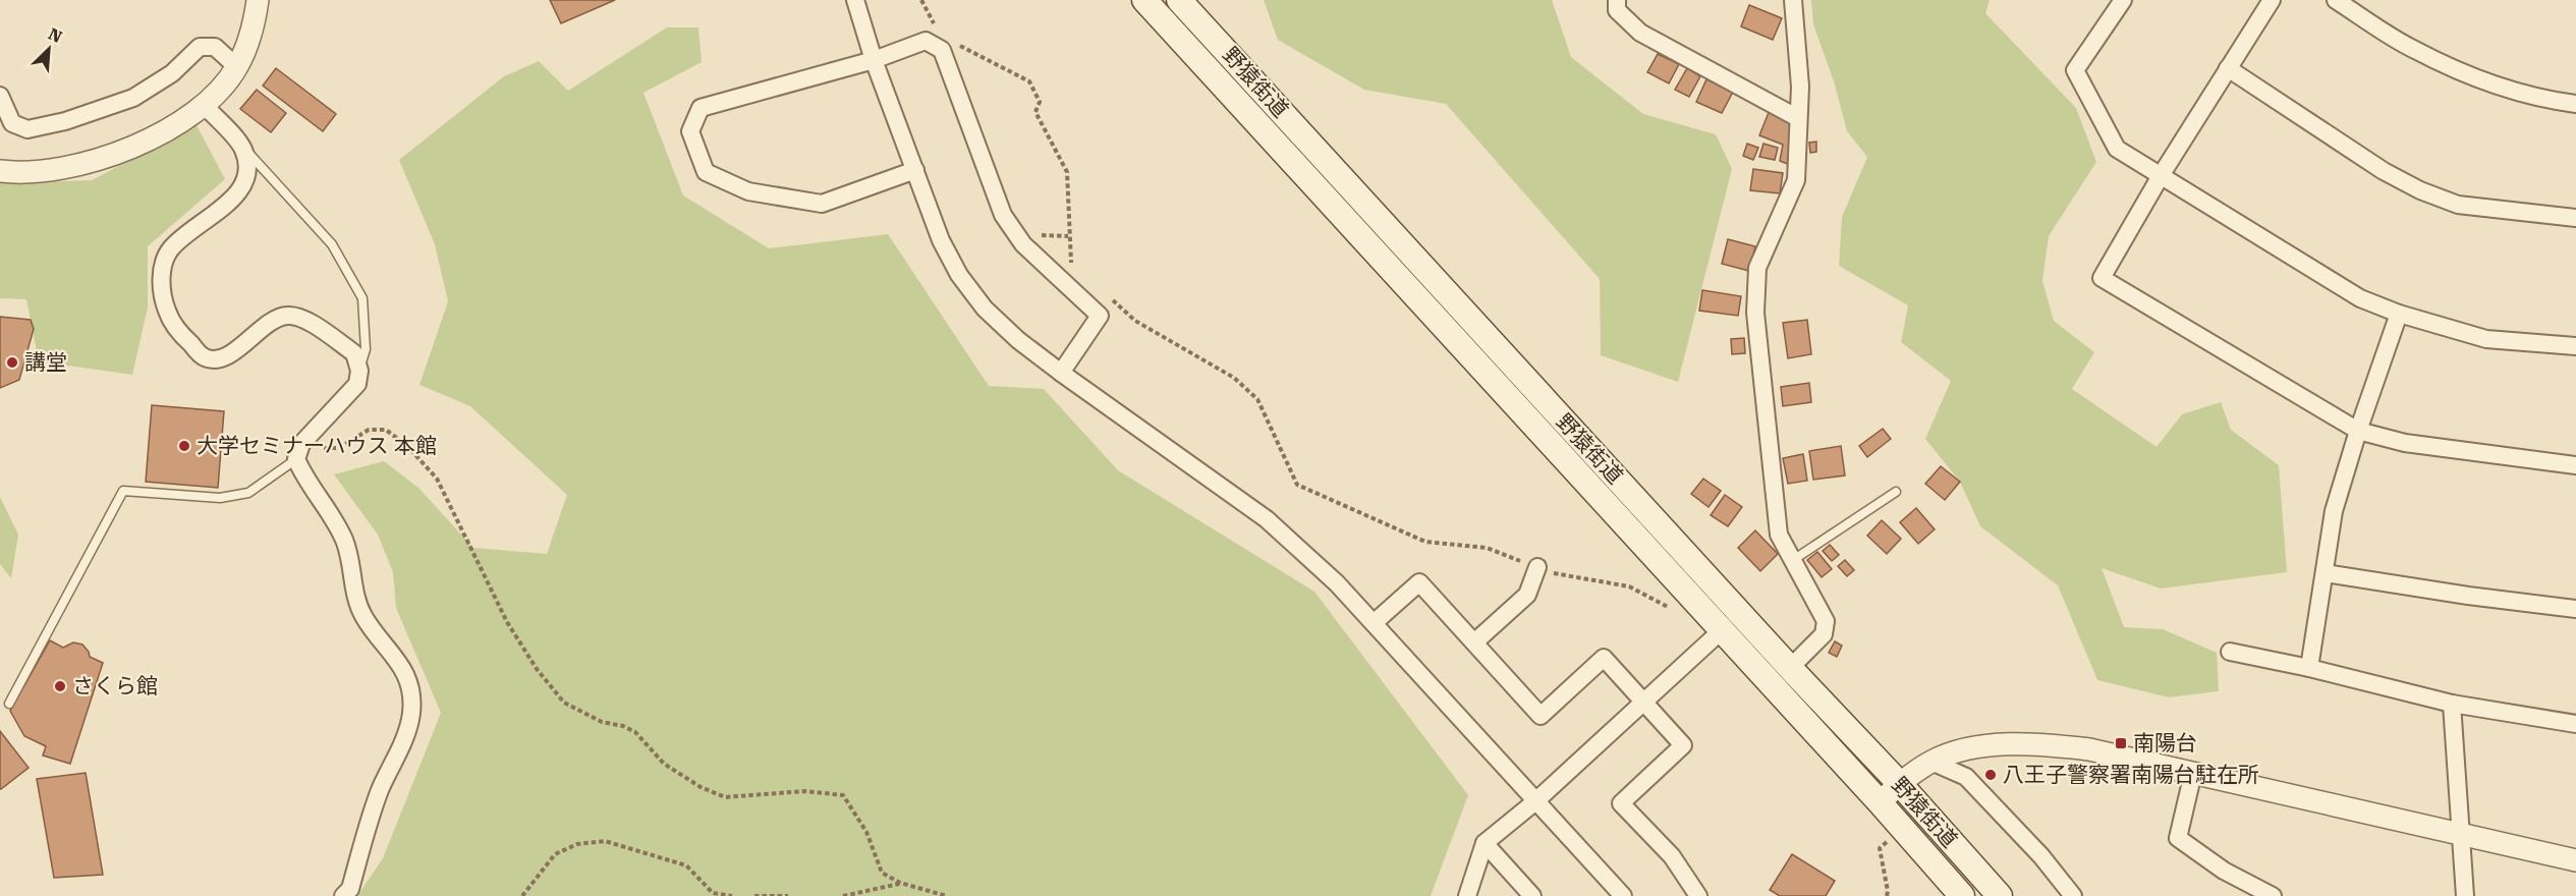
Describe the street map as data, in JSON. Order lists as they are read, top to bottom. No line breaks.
{"streets":{"main road":["野猿街道"]},"places":{"other":["講堂","大学セミナーハウス 本館","さくら館","八王子警察署南陽台駐在所"],"transit":["南陽台"]},"north":"top right"}
